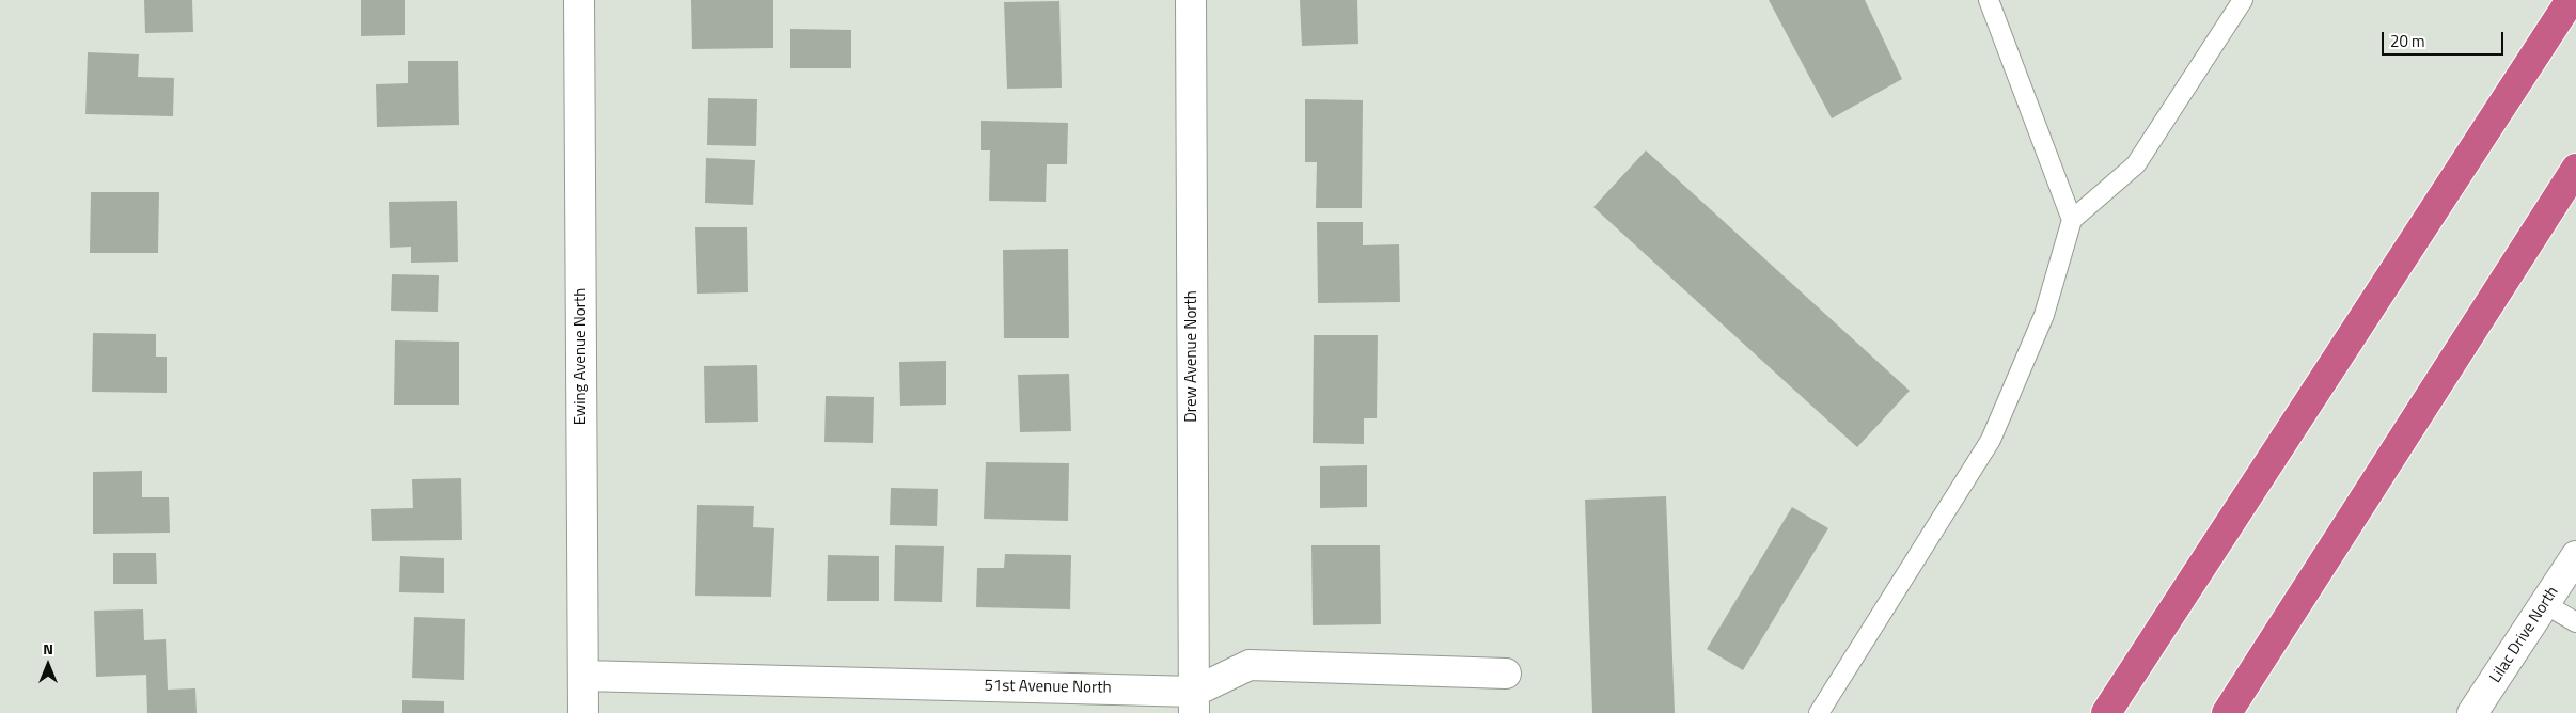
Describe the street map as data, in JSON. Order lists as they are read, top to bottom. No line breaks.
{"streets":{"street":["Ewing Avenue North","Drew Avenue North","Lilac Drive North","51st Avenue North"]},"crossings":[["Ewing Avenue North","51st Avenue North"],["Drew Avenue North","51st Avenue North"]],"scale_bar":"20 m","north":"top"}
